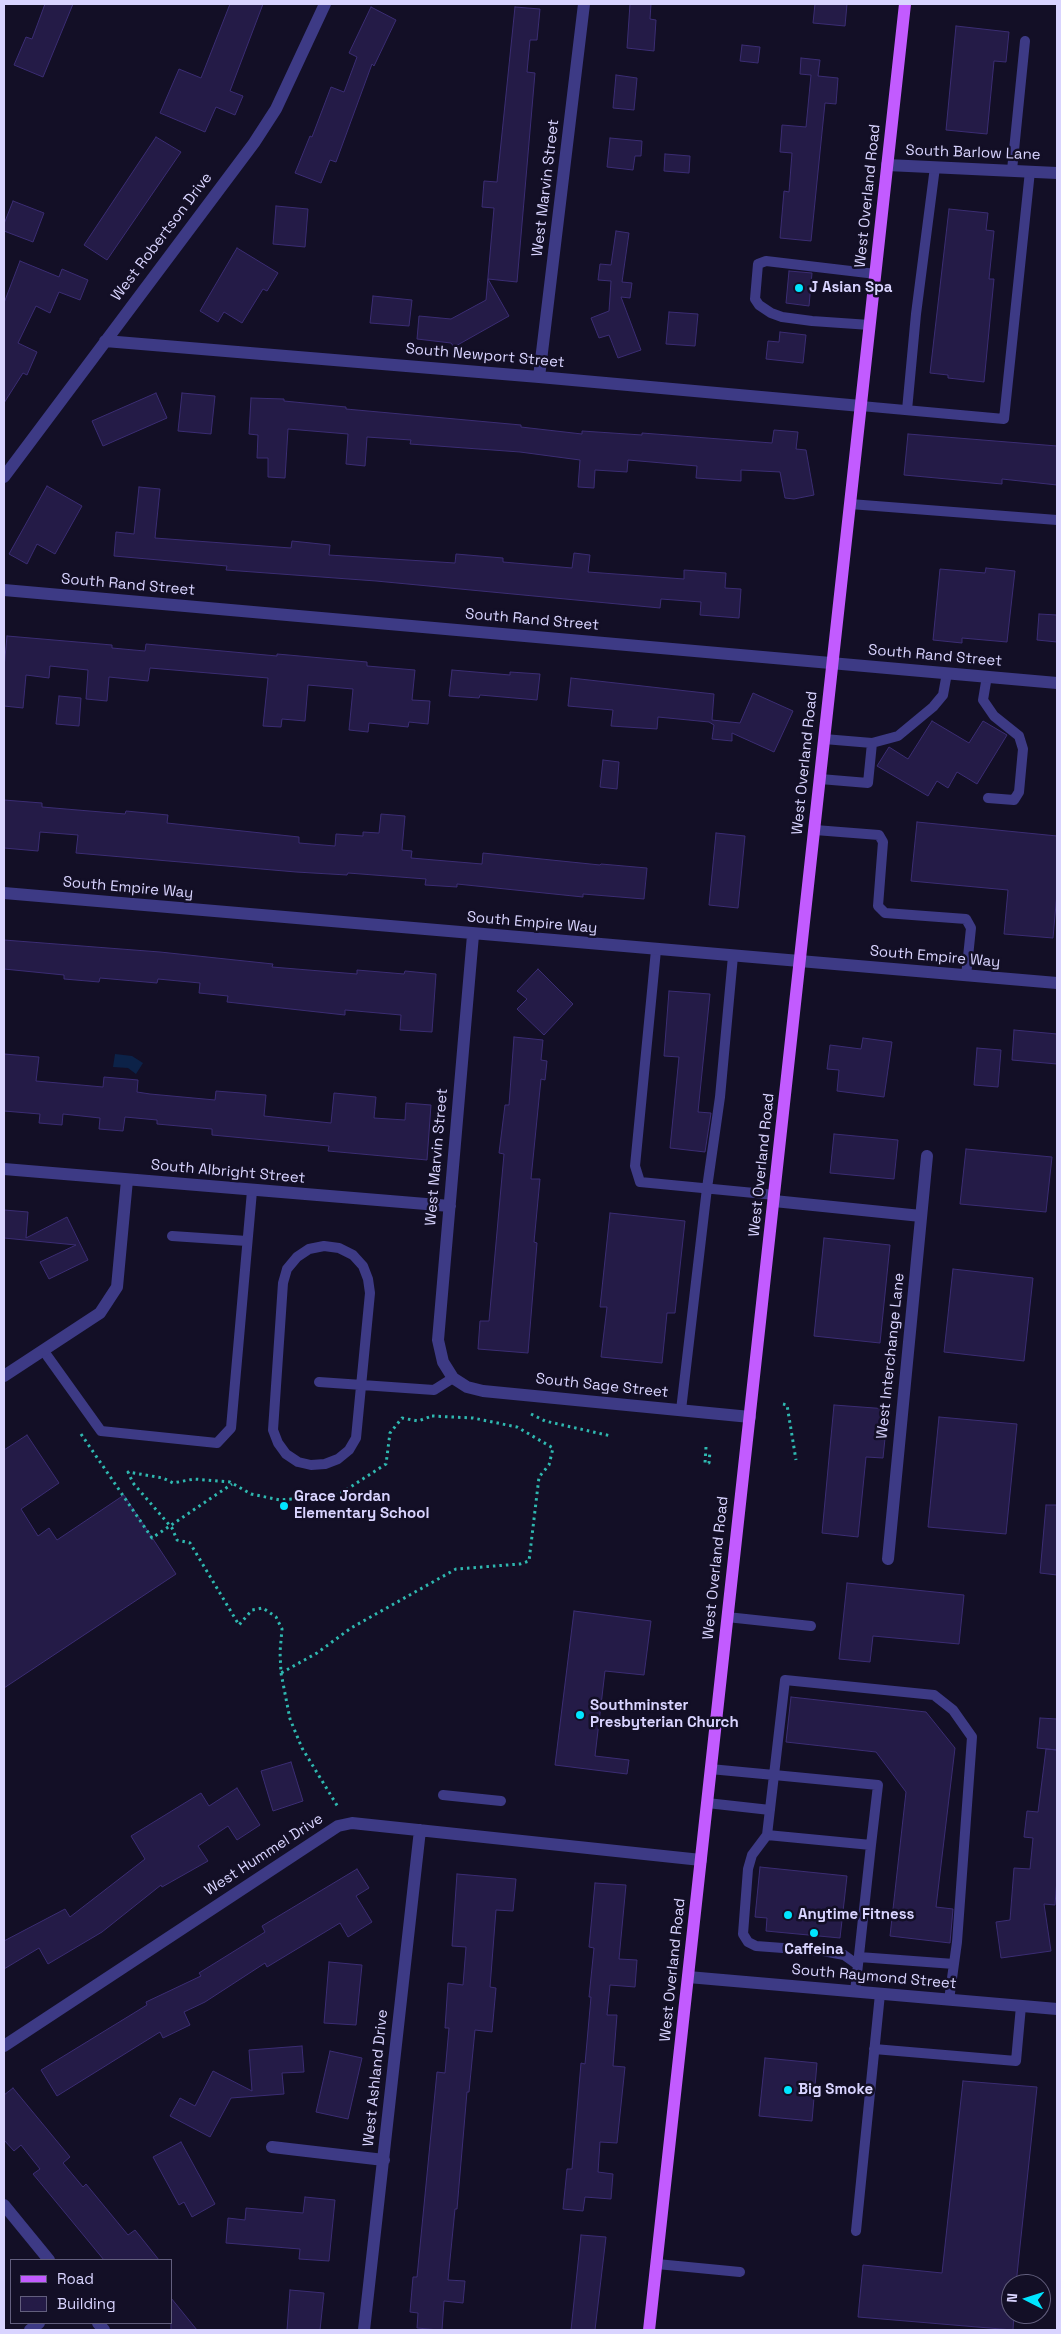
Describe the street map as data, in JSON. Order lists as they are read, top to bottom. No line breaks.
{"streets":{"main road":["West Overland Road"],"street":["South Barlow Lane","West Marvin Street","West Robertson Drive","South Newport Street","South Rand Street","South Empire Way","South Albright Street","West Interchange Lane","South Sage Street","West Hummel Drive","South Raymond Street","West Ashland Drive"]},"crossings":[["South Barlow Lane","West Overland Road"],["West Marvin Street","South Newport Street"],["West Marvin Street","South Empire Way"],["West Marvin Street","South Albright Street"],["West Marvin Street","South Sage Street"],["West Overland Road","South Newport Street"],["West Overland Road","South Rand Street"],["West Overland Road","South Empire Way"],["West Overland Road","South Sage Street"],["West Overland Road","West Hummel Drive"],["West Overland Road","South Raymond Street"],["West Robertson Drive","South Newport Street"],["West Hummel Drive","West Ashland Drive"]],"places":["J Asian Spa","Grace Jordan Elementary School","Southminster Presbyterian Church","Anytime Fitness","Caffeina","Big Smoke"],"legend":["Road","Building"],"north":"left"}
